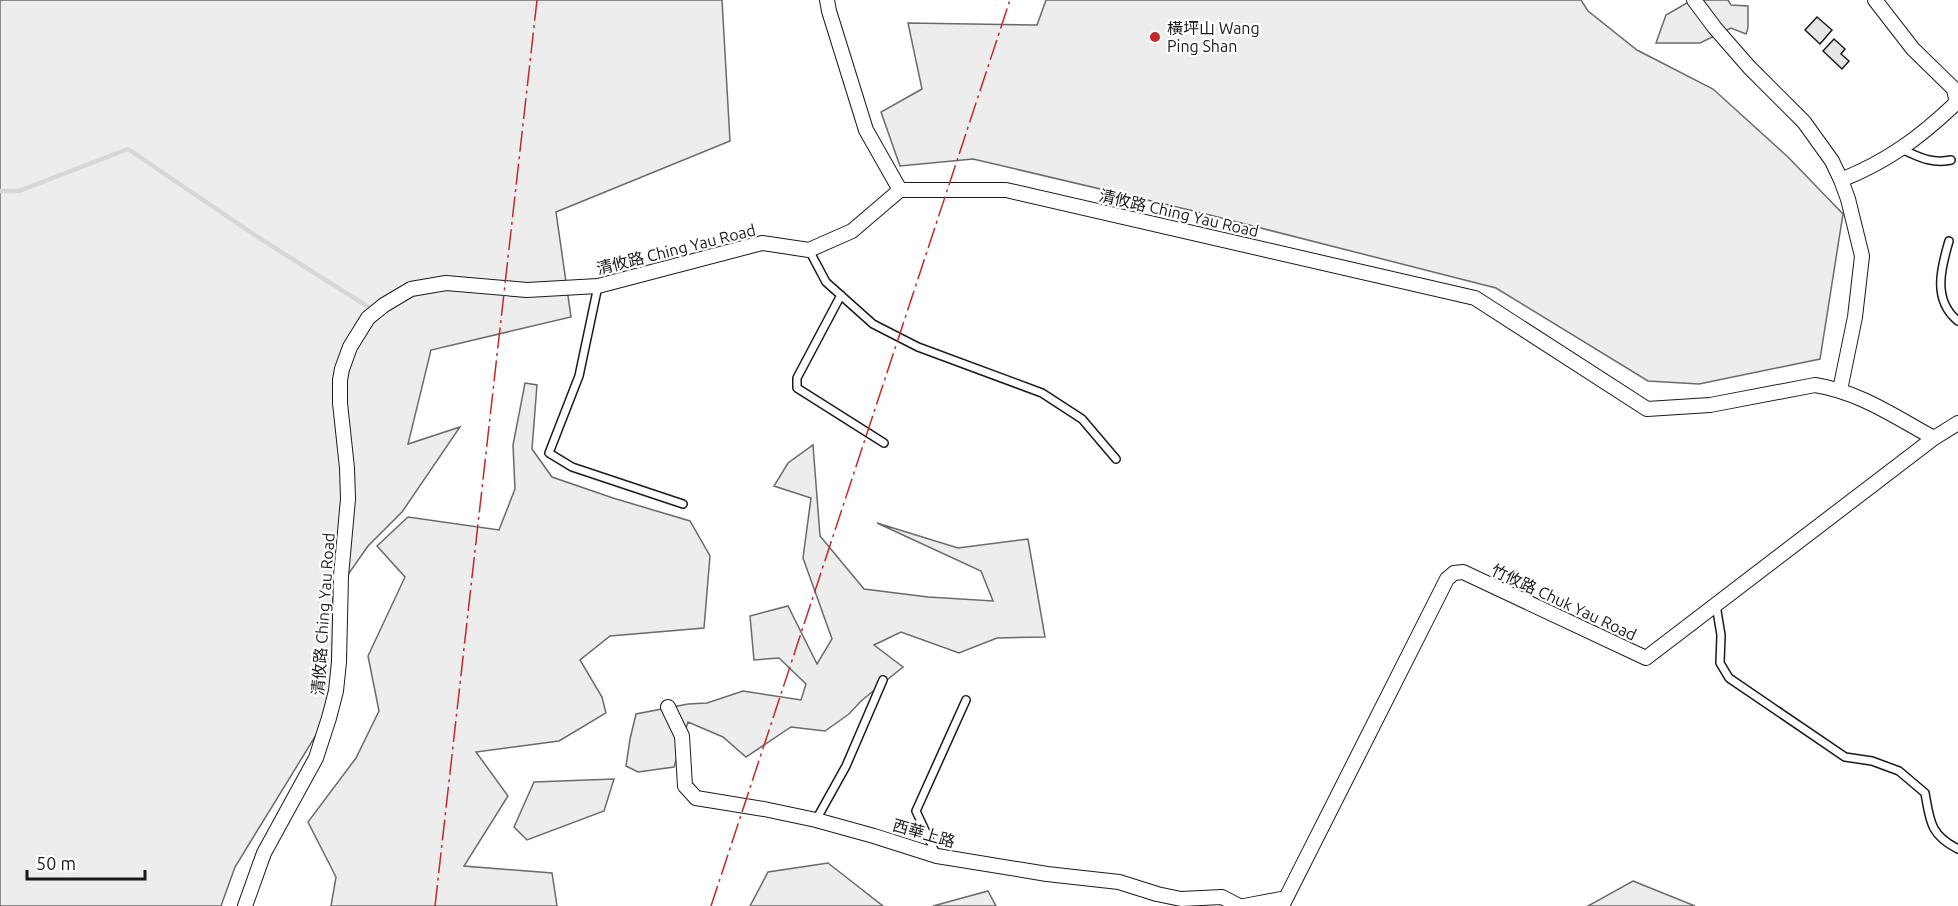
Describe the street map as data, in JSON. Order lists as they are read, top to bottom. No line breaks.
{"streets":{"street":["清攸路 Ching Yau Road","竹攸路 Chuk Yau Road","西華上路"]},"crossings":[["清攸路 Ching Yau Road","竹攸路 Chuk Yau Road"]],"places":["橫坪山 Wang Ping Shan"],"scale_bar":"50 m"}
